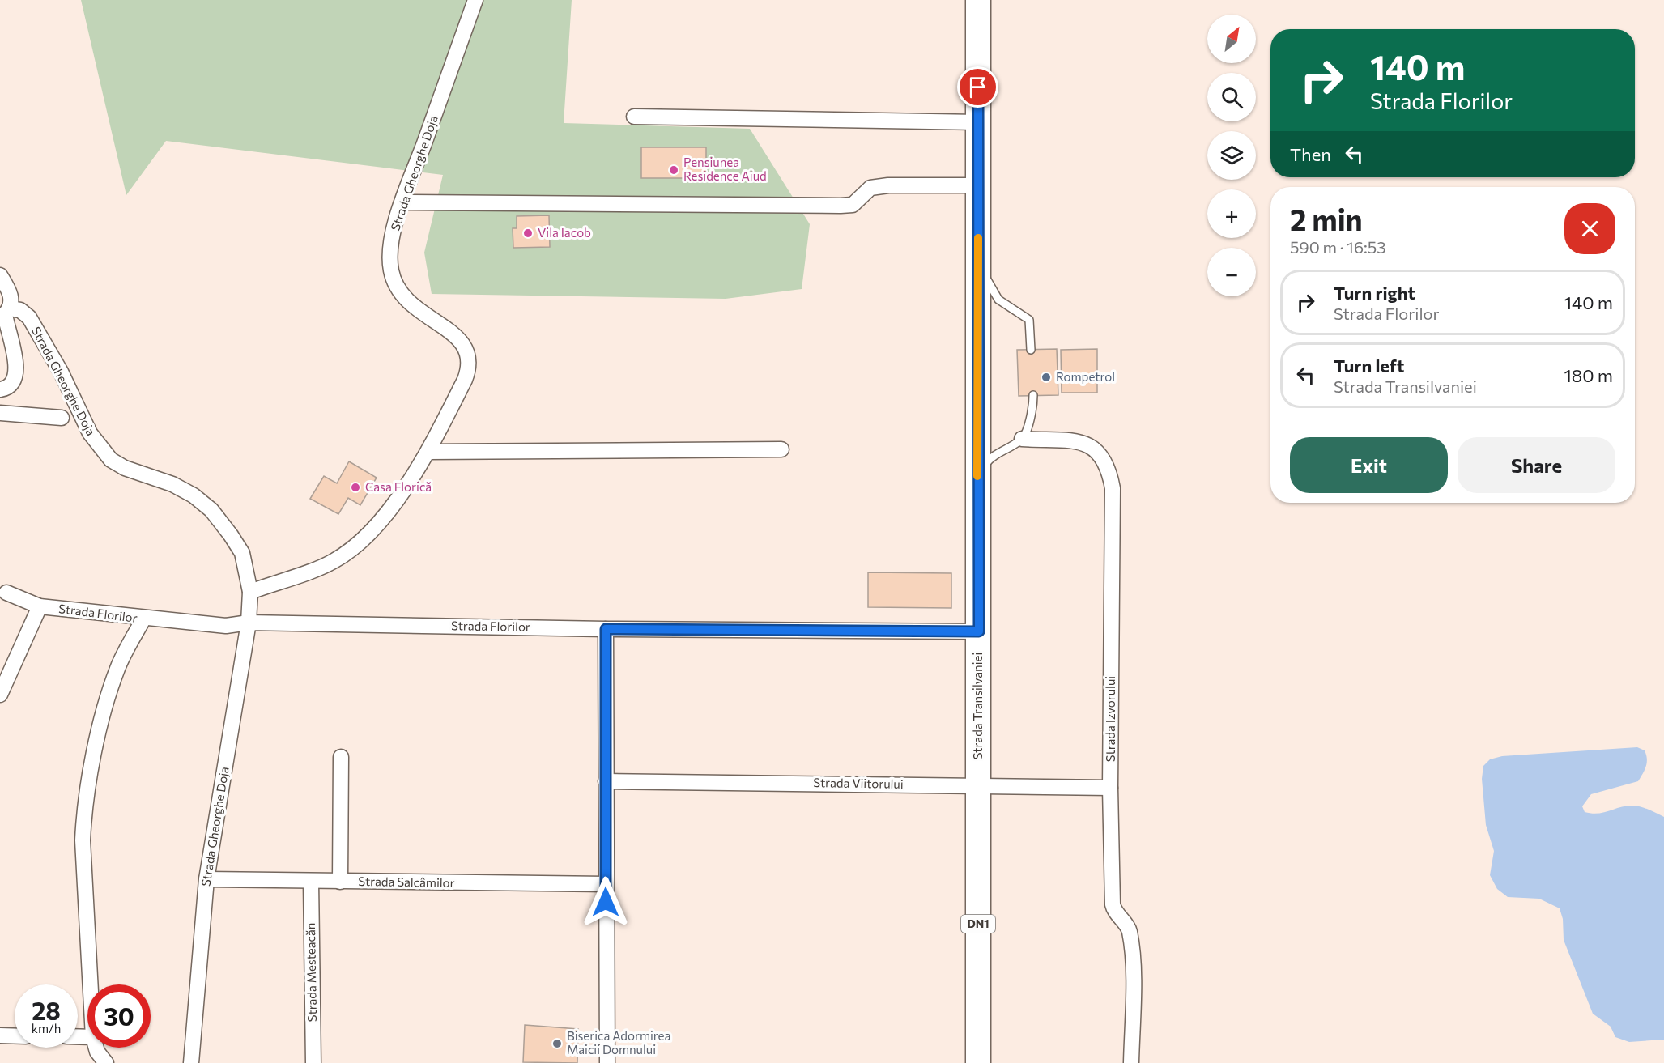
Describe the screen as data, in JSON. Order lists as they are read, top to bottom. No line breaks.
{"streets":{"main road":["Strada Transilvaniei","DN1"],"street":["Strada Gheorghe Doja","Strada Florilor","Strada Izvorului","Strada Viitorului","Strada Salcâmilor","Strada Mesteacăn"]},"crossings":[["Strada Gheorghe Doja","Strada Florilor"],["Strada Gheorghe Doja","Strada Salcâmilor"],["Strada Florilor","Strada Transilvaniei"],["Strada Transilvaniei","Strada Viitorului"],["Strada Izvorului","Strada Viitorului"],["Strada Salcâmilor","Strada Mesteacăn"]],"places":["Pensiunea Residence Aiud","Vila Iacob","Rompetrol","Casa Florică","Biserica Adormirea Maicii Domnului"],"north":"top right","page":{"map_buttons":["+","−"],"turn":["140 m","Strada Florilor"],"then":"Then","heading":["2 min","590 m · 16:53"],"list":[{"name":"Turn right","note":"Strada Florilor","value":"140 m"},{"name":"Turn left","note":"Strada Transilvaniei","value":"180 m"}],"buttons":["Exit","Share"],"speed":"28 km/h","limit":"30"}}
